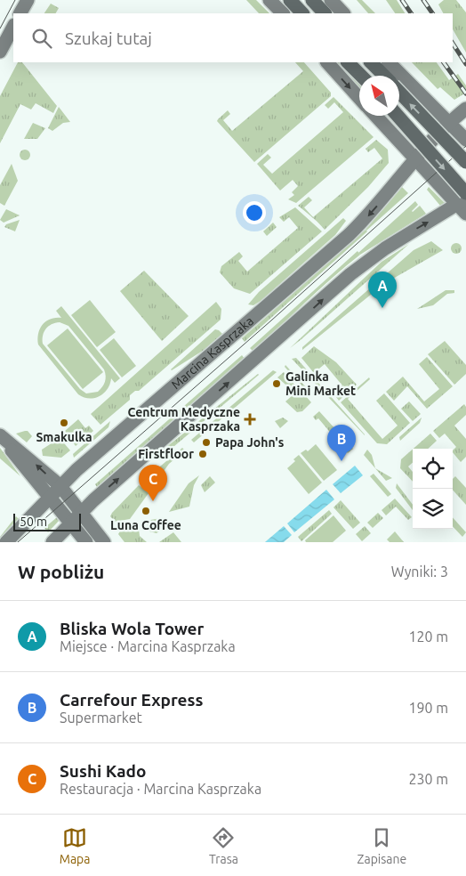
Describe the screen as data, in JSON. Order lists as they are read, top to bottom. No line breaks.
{"streets":{"main road":["Marcina Kasprzaka"]},"places":{"other":["Galinka Mini Market","Smakulka","Papa John's","Firstfloor","Luna Coffee"],"health":["Centrum Medyczne Kasprzaka"]},"scale_bar":"50 m","north":"top left","page":{"search":"Szukaj tutaj","pins":["A","B","C"],"scale":"50 m","heading":["W pobliżu","Wyniki: 3"],"list":[{"mark":"A","name":"Bliska Wola Tower","note":"Miejsce · Marcina Kasprzaka","value":"120 m"},{"mark":"B","name":"Carrefour Express","note":"Supermarket","value":"190 m"},{"mark":"C","name":"Sushi Kado","note":"Restauracja · Marcina Kasprzaka","value":"230 m"}],"nav":["Mapa","Trasa","Zapisane"]}}
